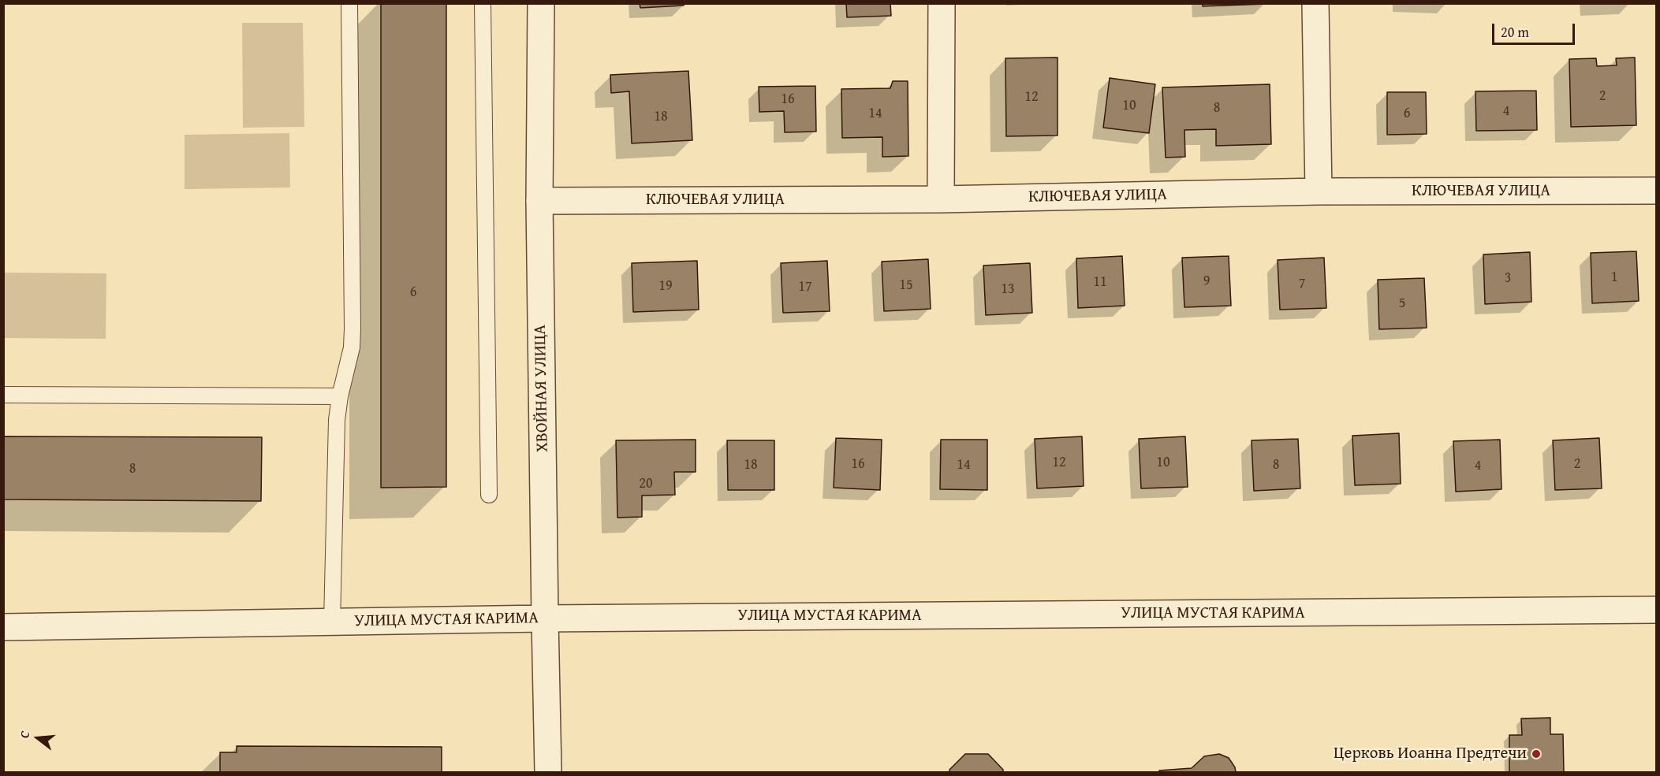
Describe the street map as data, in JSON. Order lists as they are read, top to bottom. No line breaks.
{"streets":{"street":["КЛЮЧЕВАЯ УЛИЦА","ХВОЙНАЯ УЛИЦА","УЛИЦА МУСТАЯ КАРИМА"]},"crossings":[["КЛЮЧЕВАЯ УЛИЦА","ХВОЙНАЯ УЛИЦА"],["ХВОЙНАЯ УЛИЦА","УЛИЦА МУСТАЯ КАРИМА"]],"places":["Церковь Иоанна Предтечи"],"house_numbers":["2","12","16","10","8","4","14","6","18","1","3","9","11","7","15","19","17","13","6","5","12","10","16","2","18","14","8","4","8","20"],"scale_bar":"20 m","north":"left"}
